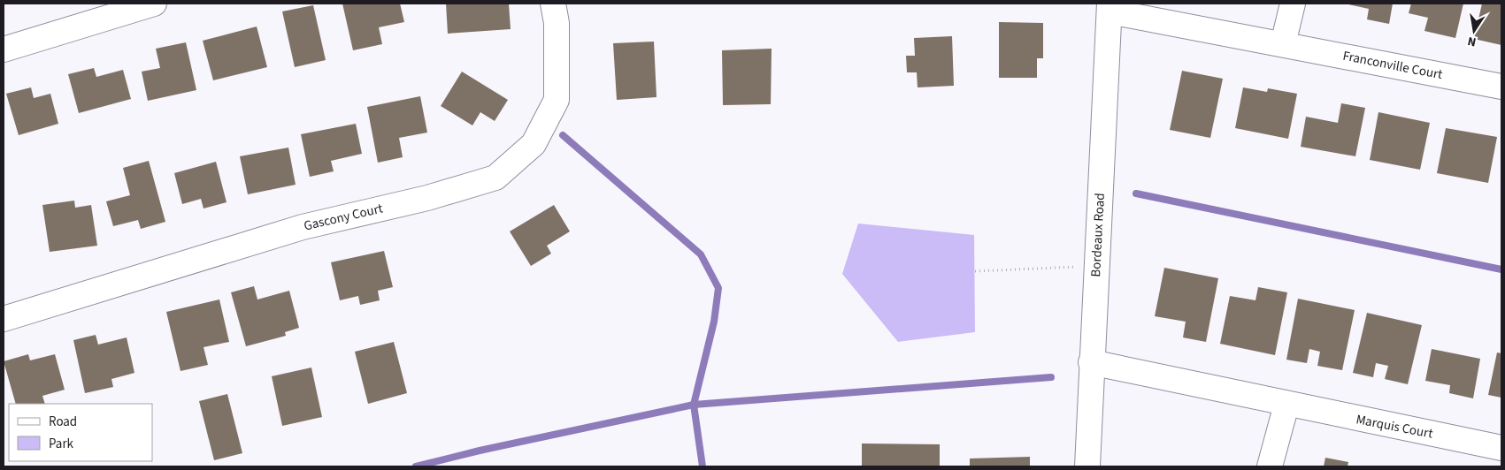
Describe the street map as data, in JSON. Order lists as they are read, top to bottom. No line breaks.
{"streets":{"street":["Franconville Court","Gascony Court","Bordeaux Road","Marquis Court"]},"crossings":[["Franconville Court","Bordeaux Road"],["Bordeaux Road","Marquis Court"]],"legend":["Road","Park"],"north":"bottom"}
